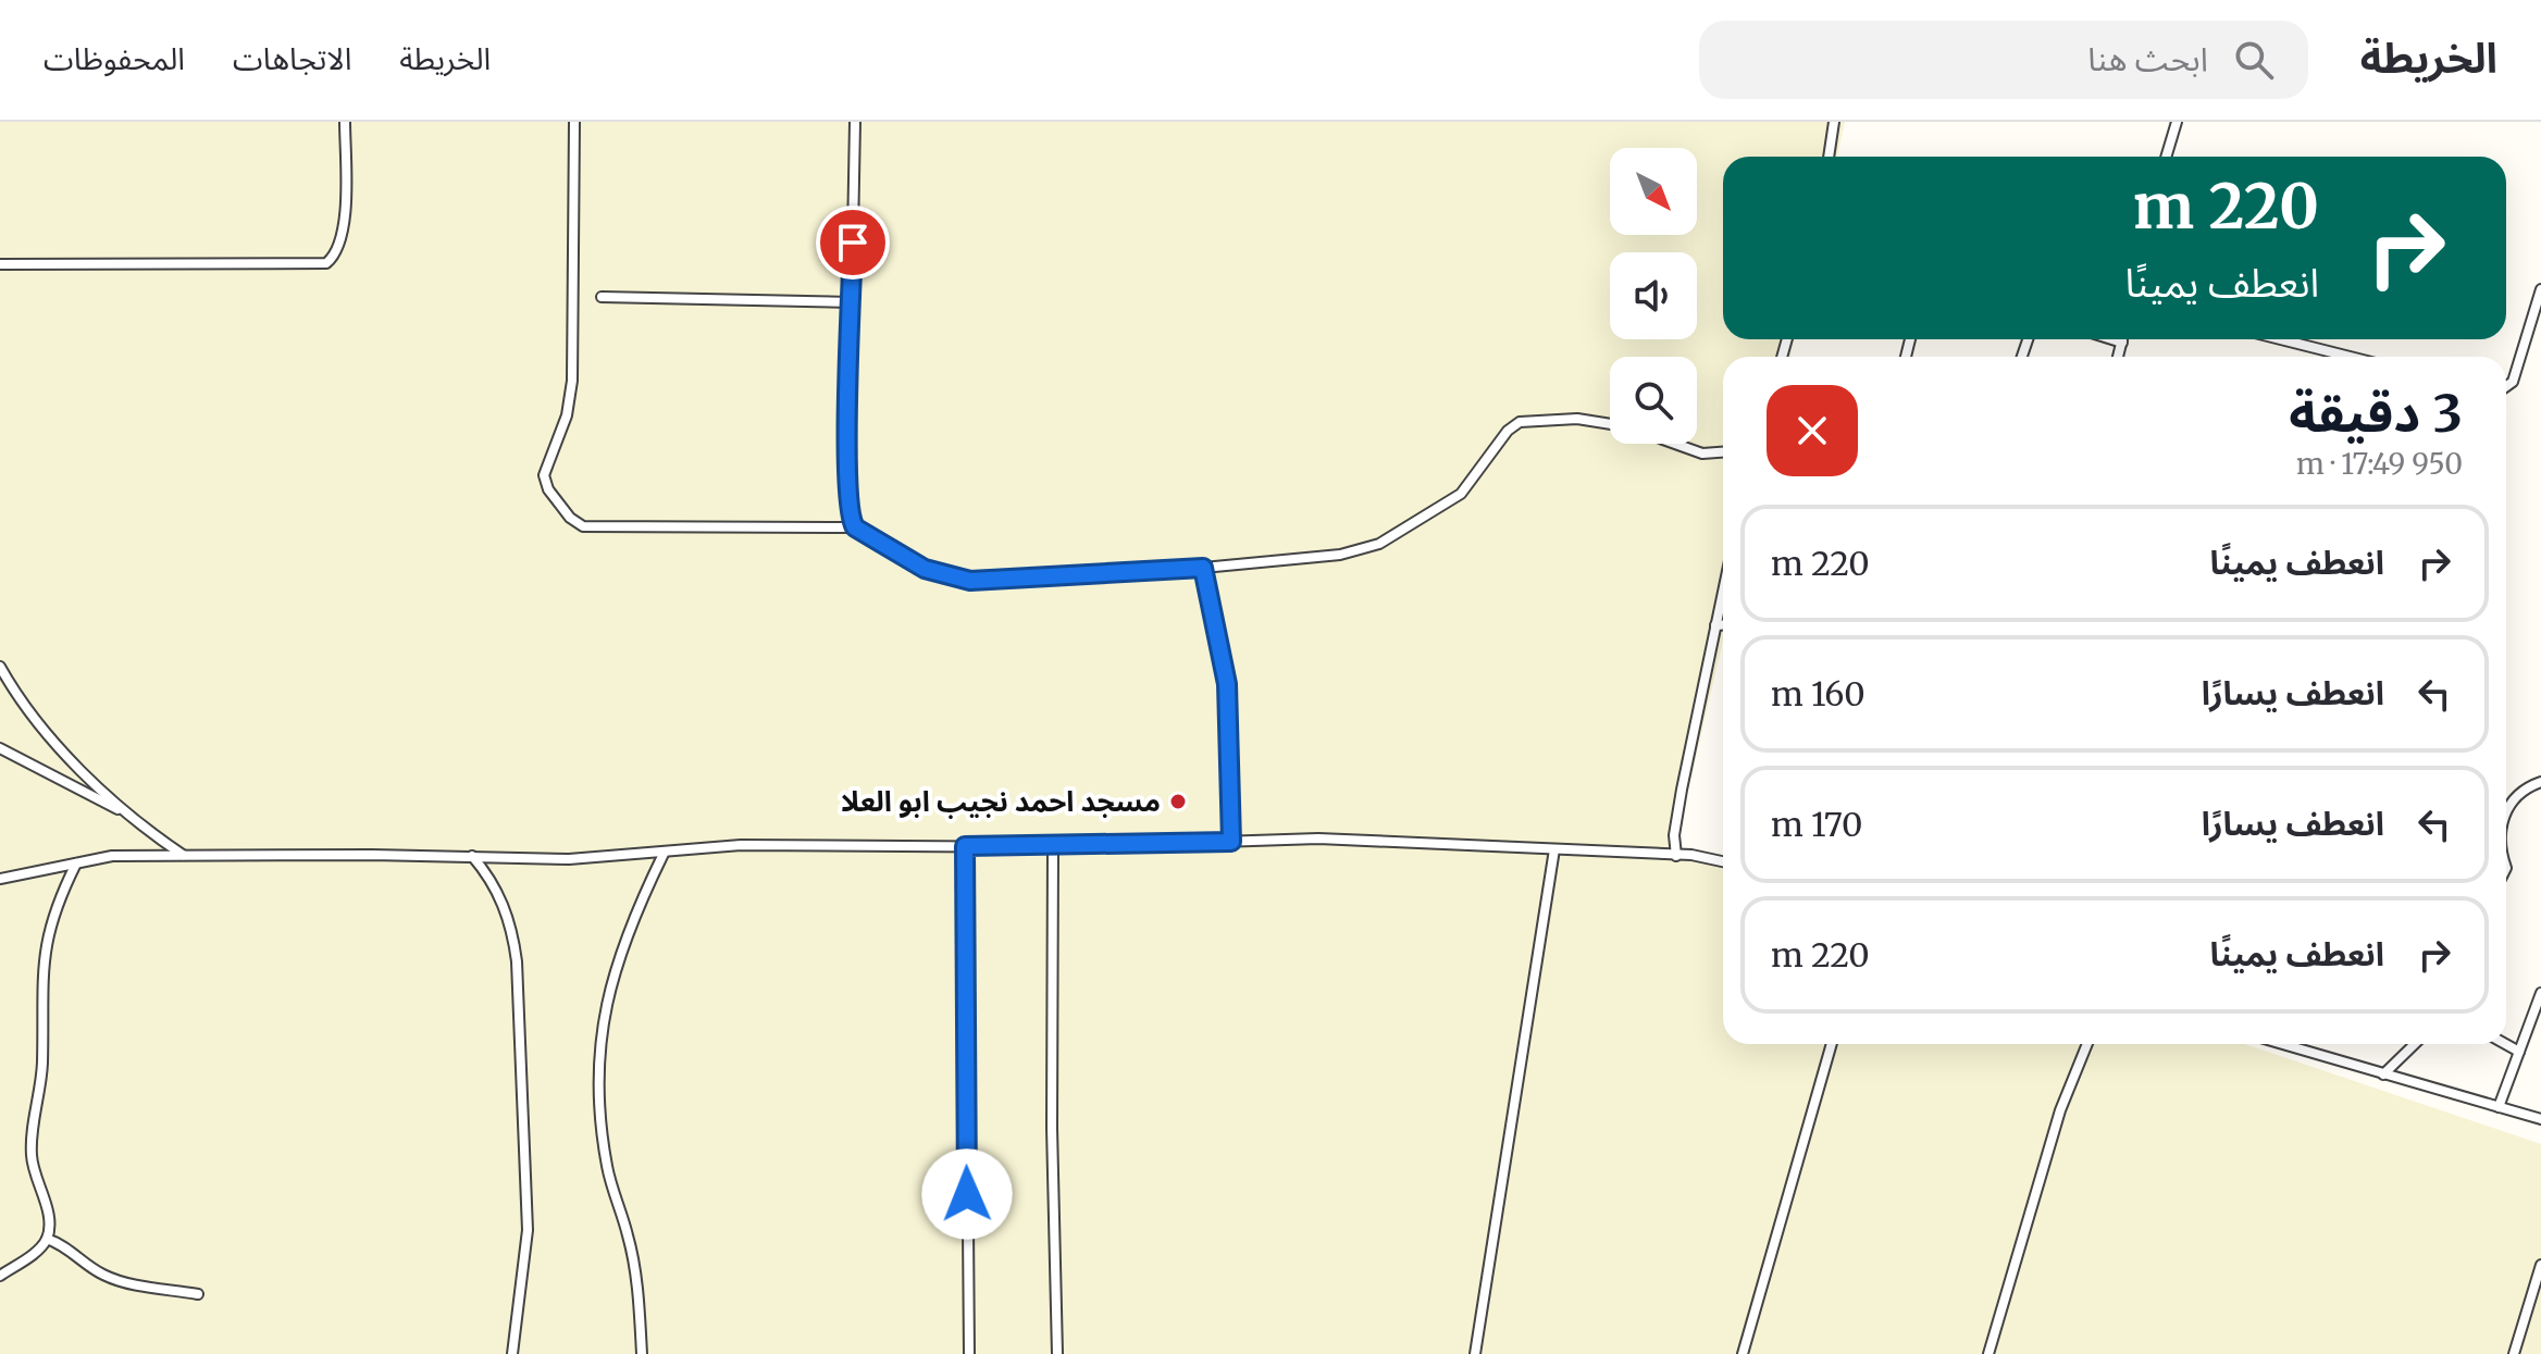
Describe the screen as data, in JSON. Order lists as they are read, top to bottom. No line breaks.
{"places":["مسجد احمد نجيب ابو العلا"],"north":"bottom right","page":{"header":"الخريطة","search":"ابحث هنا","nav":["الخريطة","الاتجاهات","المحفوظات"],"turn":["220 m","انعطف يمينًا"],"heading":["3 دقيقة","950 m · 17:49"],"list":[{"name":"انعطف يمينًا","value":"220 m"},{"name":"انعطف يسارًا","value":"160 m"},{"name":"انعطف يسارًا","value":"170 m"},{"name":"انعطف يمينًا","value":"220 m"}]}}
